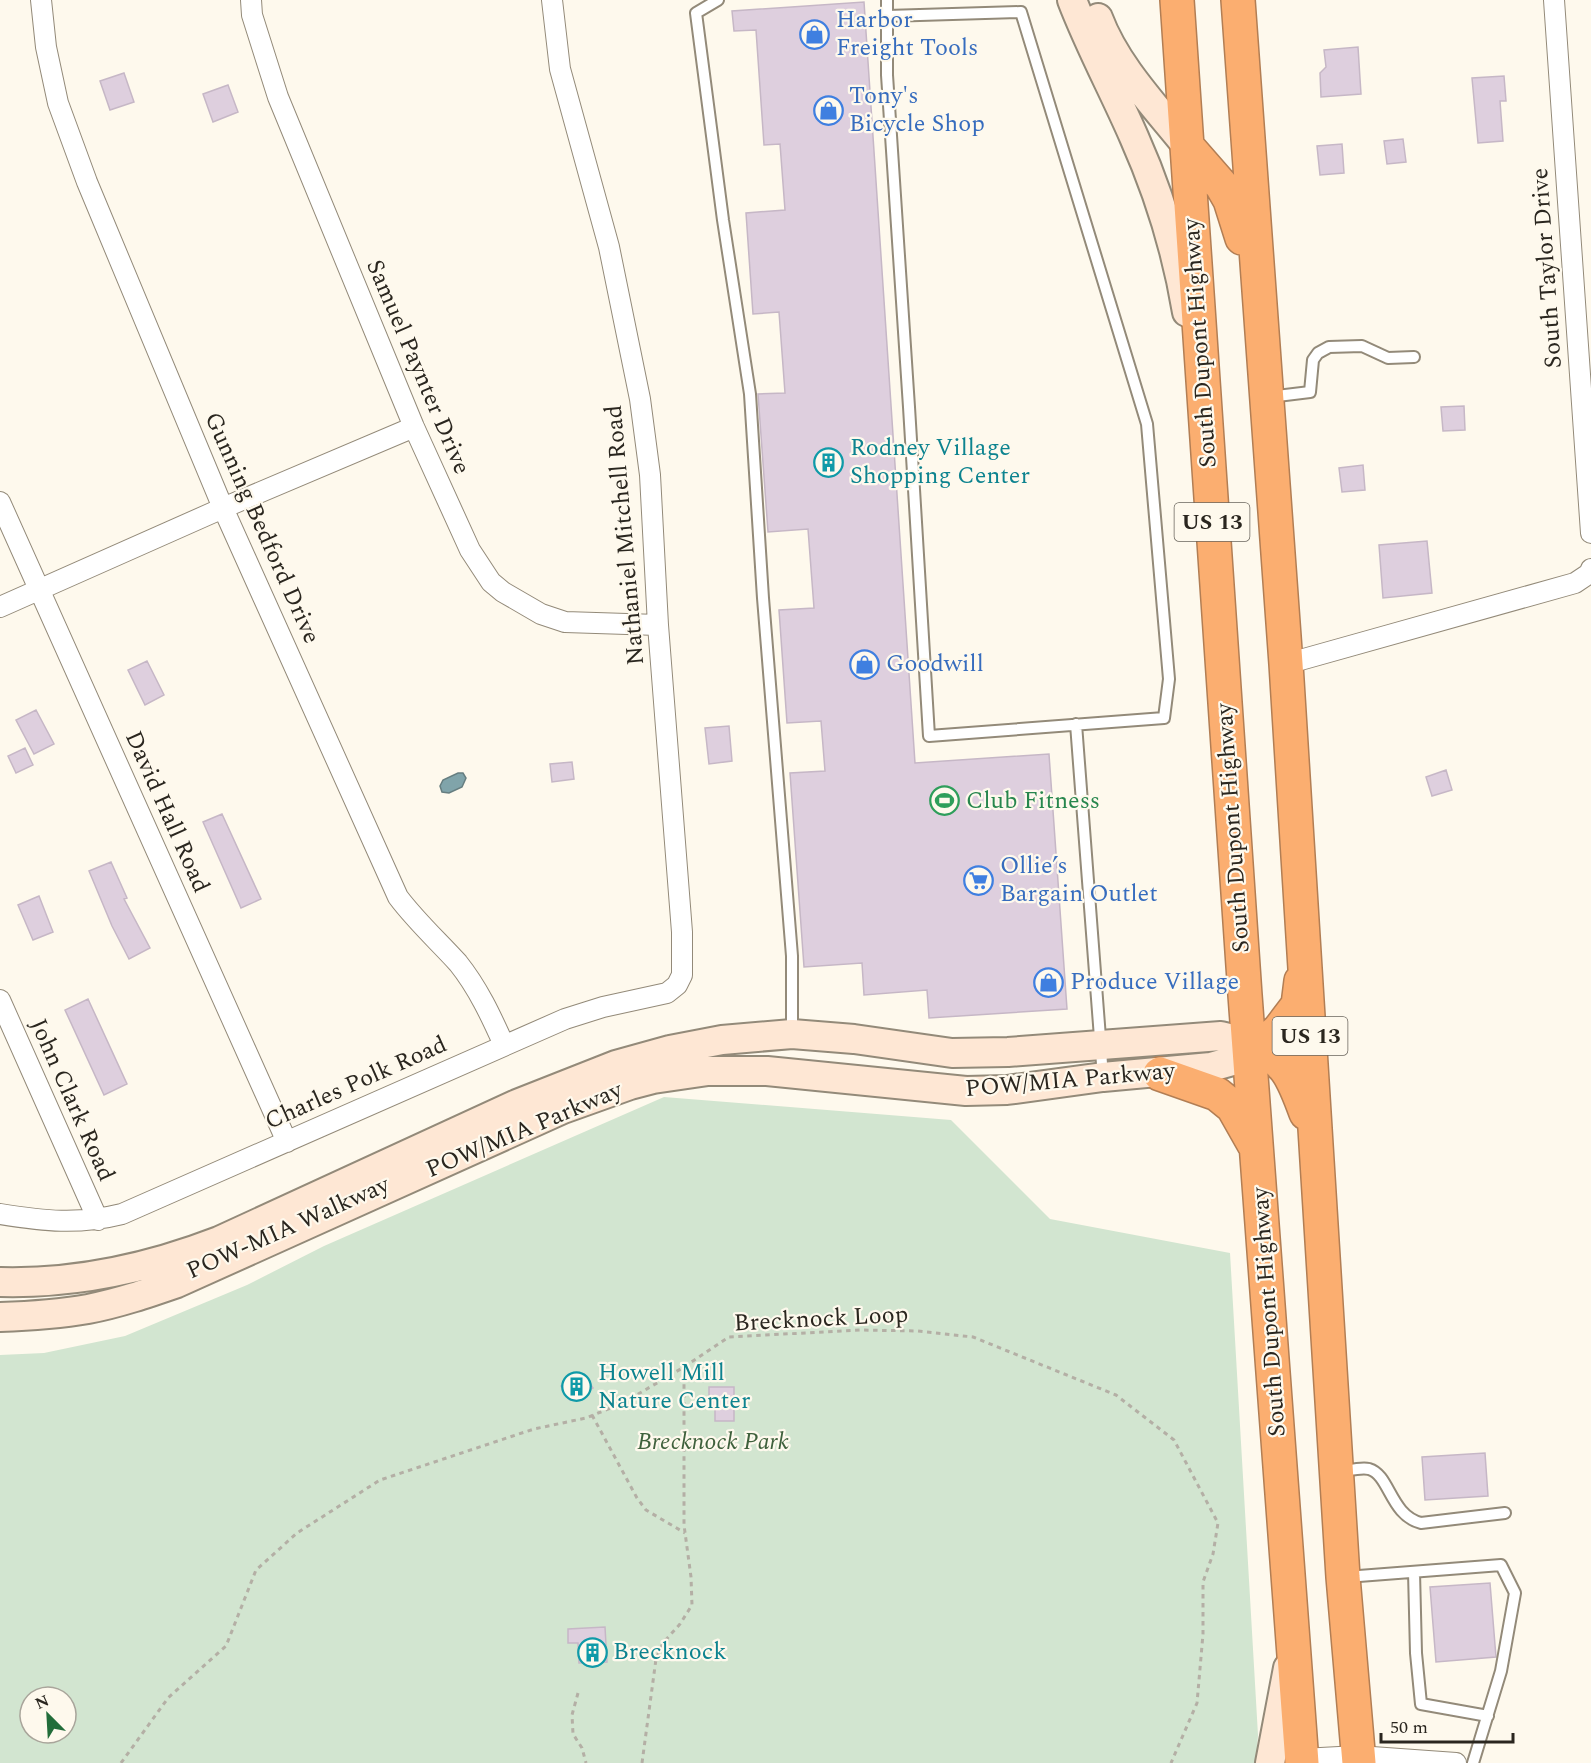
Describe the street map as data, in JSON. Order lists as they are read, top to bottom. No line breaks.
{"streets":{"highway":["South Dupont Highway","US 13"],"main road":["POW/MIA Parkway"],"street":["South Taylor Drive","Samuel Paynter Drive","Gunning Bedford Drive","Nathaniel Mitchell Road","David Hall Road","Charles Polk Road","John Clark Road"],"path":["Brecknock Loop"]},"crossings":[["South Dupont Highway","POW/MIA Parkway"],["Samuel Paynter Drive","Nathaniel Mitchell Road"],["Gunning Bedford Drive","Charles Polk Road"],["Nathaniel Mitchell Road","Charles Polk Road"],["David Hall Road","Charles Polk Road"],["Charles Polk Road","John Clark Road"]],"parks":["Brecknock Park"],"places":{"shop":["Harbor Freight Tools","Tony's Bicycle Shop","Goodwill","Produce Village"],"building":["Rodney Village Shopping Center","Howell Mill Nature Center","Brecknock"],"sports":["Club Fitness"],"supermarket":["Ollie’s Bargain Outlet"]},"scale_bar":"50 m","north":"top left"}
